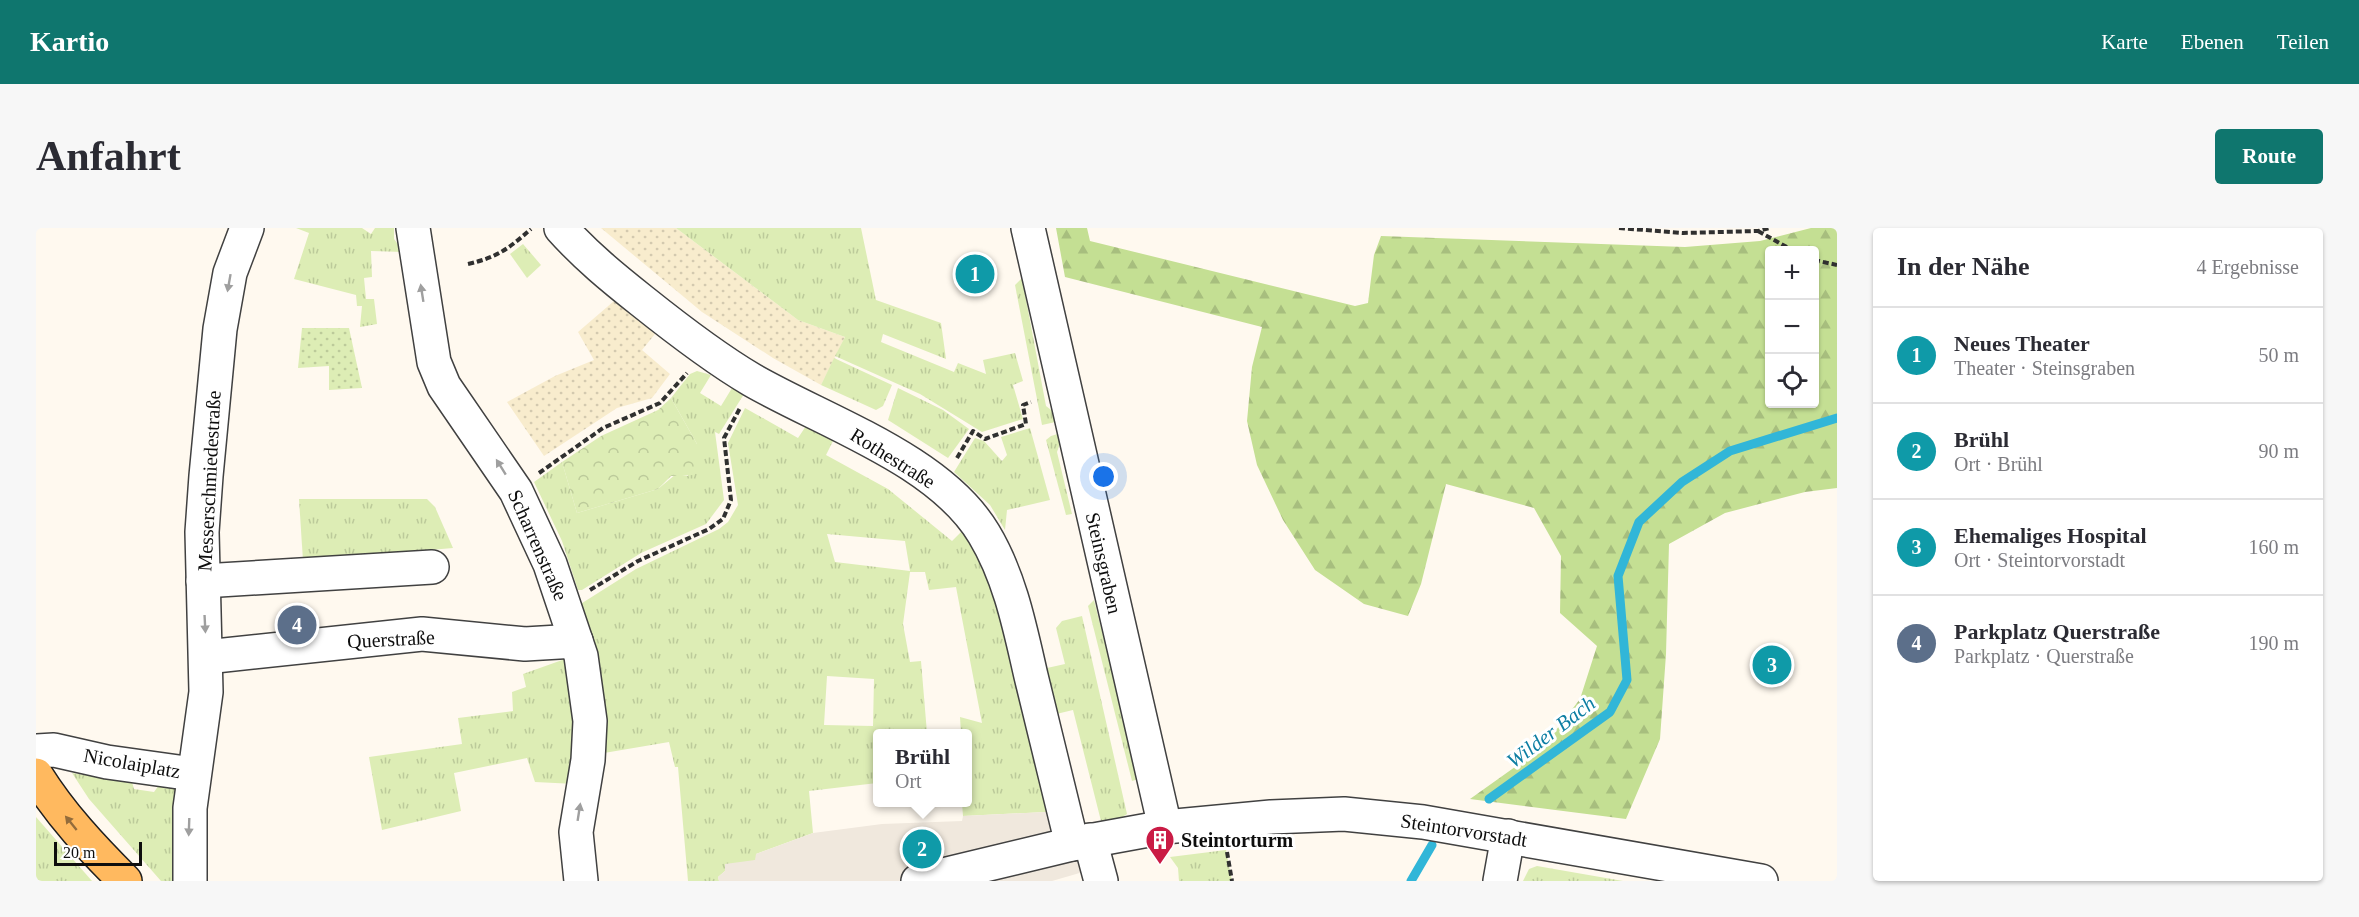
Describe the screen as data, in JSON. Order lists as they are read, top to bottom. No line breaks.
{"streets":{"street":["Rothestraße","Messerschmiedestraße","Scharrenstraße","Steinsgraben","Querstraße","Nicolaiplatz","Steintorvorstadt"]},"crossings":[["Rothestraße","Steintorvorstadt"],["Messerschmiedestraße","Querstraße"],["Messerschmiedestraße","Nicolaiplatz"],["Scharrenstraße","Querstraße"],["Steinsgraben","Steintorvorstadt"]],"one_way":["Messerschmiedestraße","Scharrenstraße","Nicolaiplatz"],"water":["Wilder Bach"],"places":{"building":["Steintorturm"]},"scale_bar":"20 m","page":{"header":"Kartio","nav":["Karte","Ebenen","Teilen"],"buttons":"Route","title":"Anfahrt","heading":["In der Nähe","4 Ergebnisse"],"map_buttons":["+","−"],"pins":["1","4","3","2"],"list":[{"mark":"1","name":"Neues Theater","note":"Theater · Steinsgraben","value":"50 m"},{"mark":"2","name":"Brühl","note":"Ort · Brühl","value":"90 m"},{"mark":"3","name":"Ehemaliges Hospital","note":"Ort · Steintorvorstadt","value":"160 m"},{"mark":"4","name":"Parkplatz Querstraße","note":"Parkplatz · Querstraße","value":"190 m"}],"popup":["Brühl","Ort"],"scale":"20 m"}}
